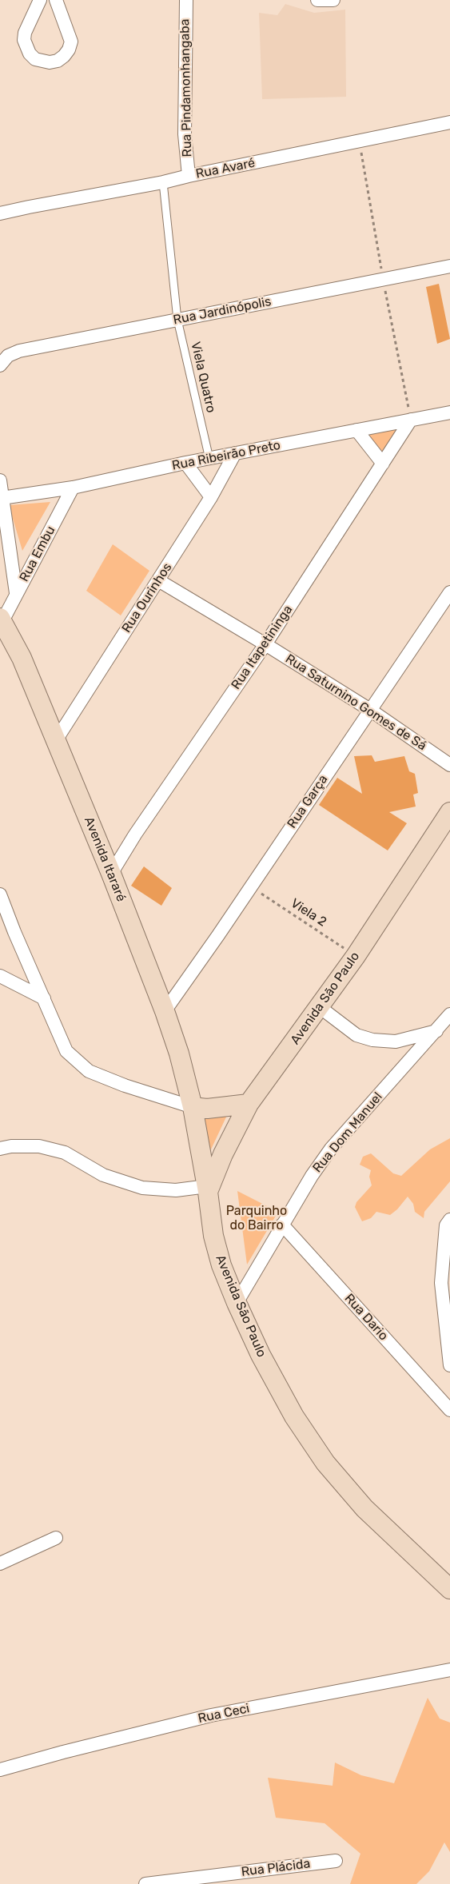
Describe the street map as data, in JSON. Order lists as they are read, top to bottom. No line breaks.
{"streets":{"main road":["Avenida Itararé","Avenida São Paulo"],"street":["Rua Pindamonhangaba","Rua Avaré","Rua Jardinópolis","Rua Ribeirão Preto","Rua Embu","Rua Ourinhos","Rua Itapetininga","Rua Saturnino Gomes de Sá","Rua Garça","Rua Dom Manuel","Rua Dario","Rua Ceci","Rua Plácida"],"lane":["Viela Quatro"],"path":["Viela 2"]},"crossings":[["Rua Pindamonhangaba","Rua Avaré"],["Rua Avaré","Viela Quatro"],["Rua Jardinópolis","Viela Quatro"],["Viela Quatro","Rua Ribeirão Preto"],["Rua Ribeirão Preto","Rua Embu"],["Rua Ribeirão Preto","Rua Ourinhos"],["Rua Ribeirão Preto","Rua Itapetininga"],["Rua Embu","Avenida Itararé"],["Rua Ourinhos","Rua Saturnino Gomes de Sá"],["Rua Ourinhos","Avenida Itararé"],["Rua Itapetininga","Rua Saturnino Gomes de Sá"],["Rua Itapetininga","Avenida Itararé"],["Rua Saturnino Gomes de Sá","Rua Garça"],["Rua Garça","Avenida Itararé"],["Rua Garça","Viela 2"],["Avenida Itararé","Avenida São Paulo"],["Viela 2","Avenida São Paulo"],["Avenida São Paulo","Rua Dom Manuel"],["Rua Dom Manuel","Rua Dario"]],"parks":["Parquinho do Bairro"]}
